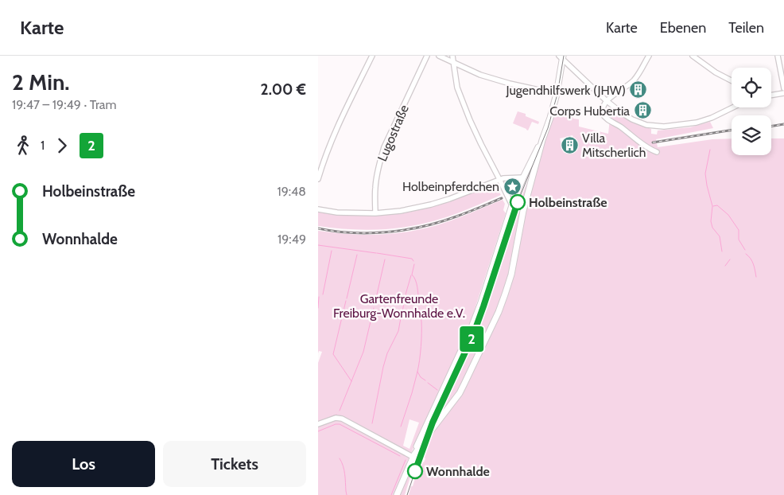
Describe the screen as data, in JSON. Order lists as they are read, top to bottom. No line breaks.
{"streets":{"street":["Lugostraße"]},"parks":["Gartenfreunde Freiburg-Wonnhalde e.V."],"places":{"building":["Jugendhilfswerk (JHW)","Corps Hubertia","Villa Mitscherlich"],"place":["Holbeinpferdchen"],"other":["Holbeinstraße","Wonnhalde"]},"lines":["tram line 2"],"page":{"header":"Karte","nav":["Karte","Ebenen","Teilen"],"heading":["2 Min.","19:47 – 19:49 · Tram","2.00 €"],"on_map":"2","legs":["1","2"],"list":[{"name":"Holbeinstraße","value":"19:48"},{"name":"Wonnhalde","value":"19:49"}],"buttons":["Los","Tickets"]}}
